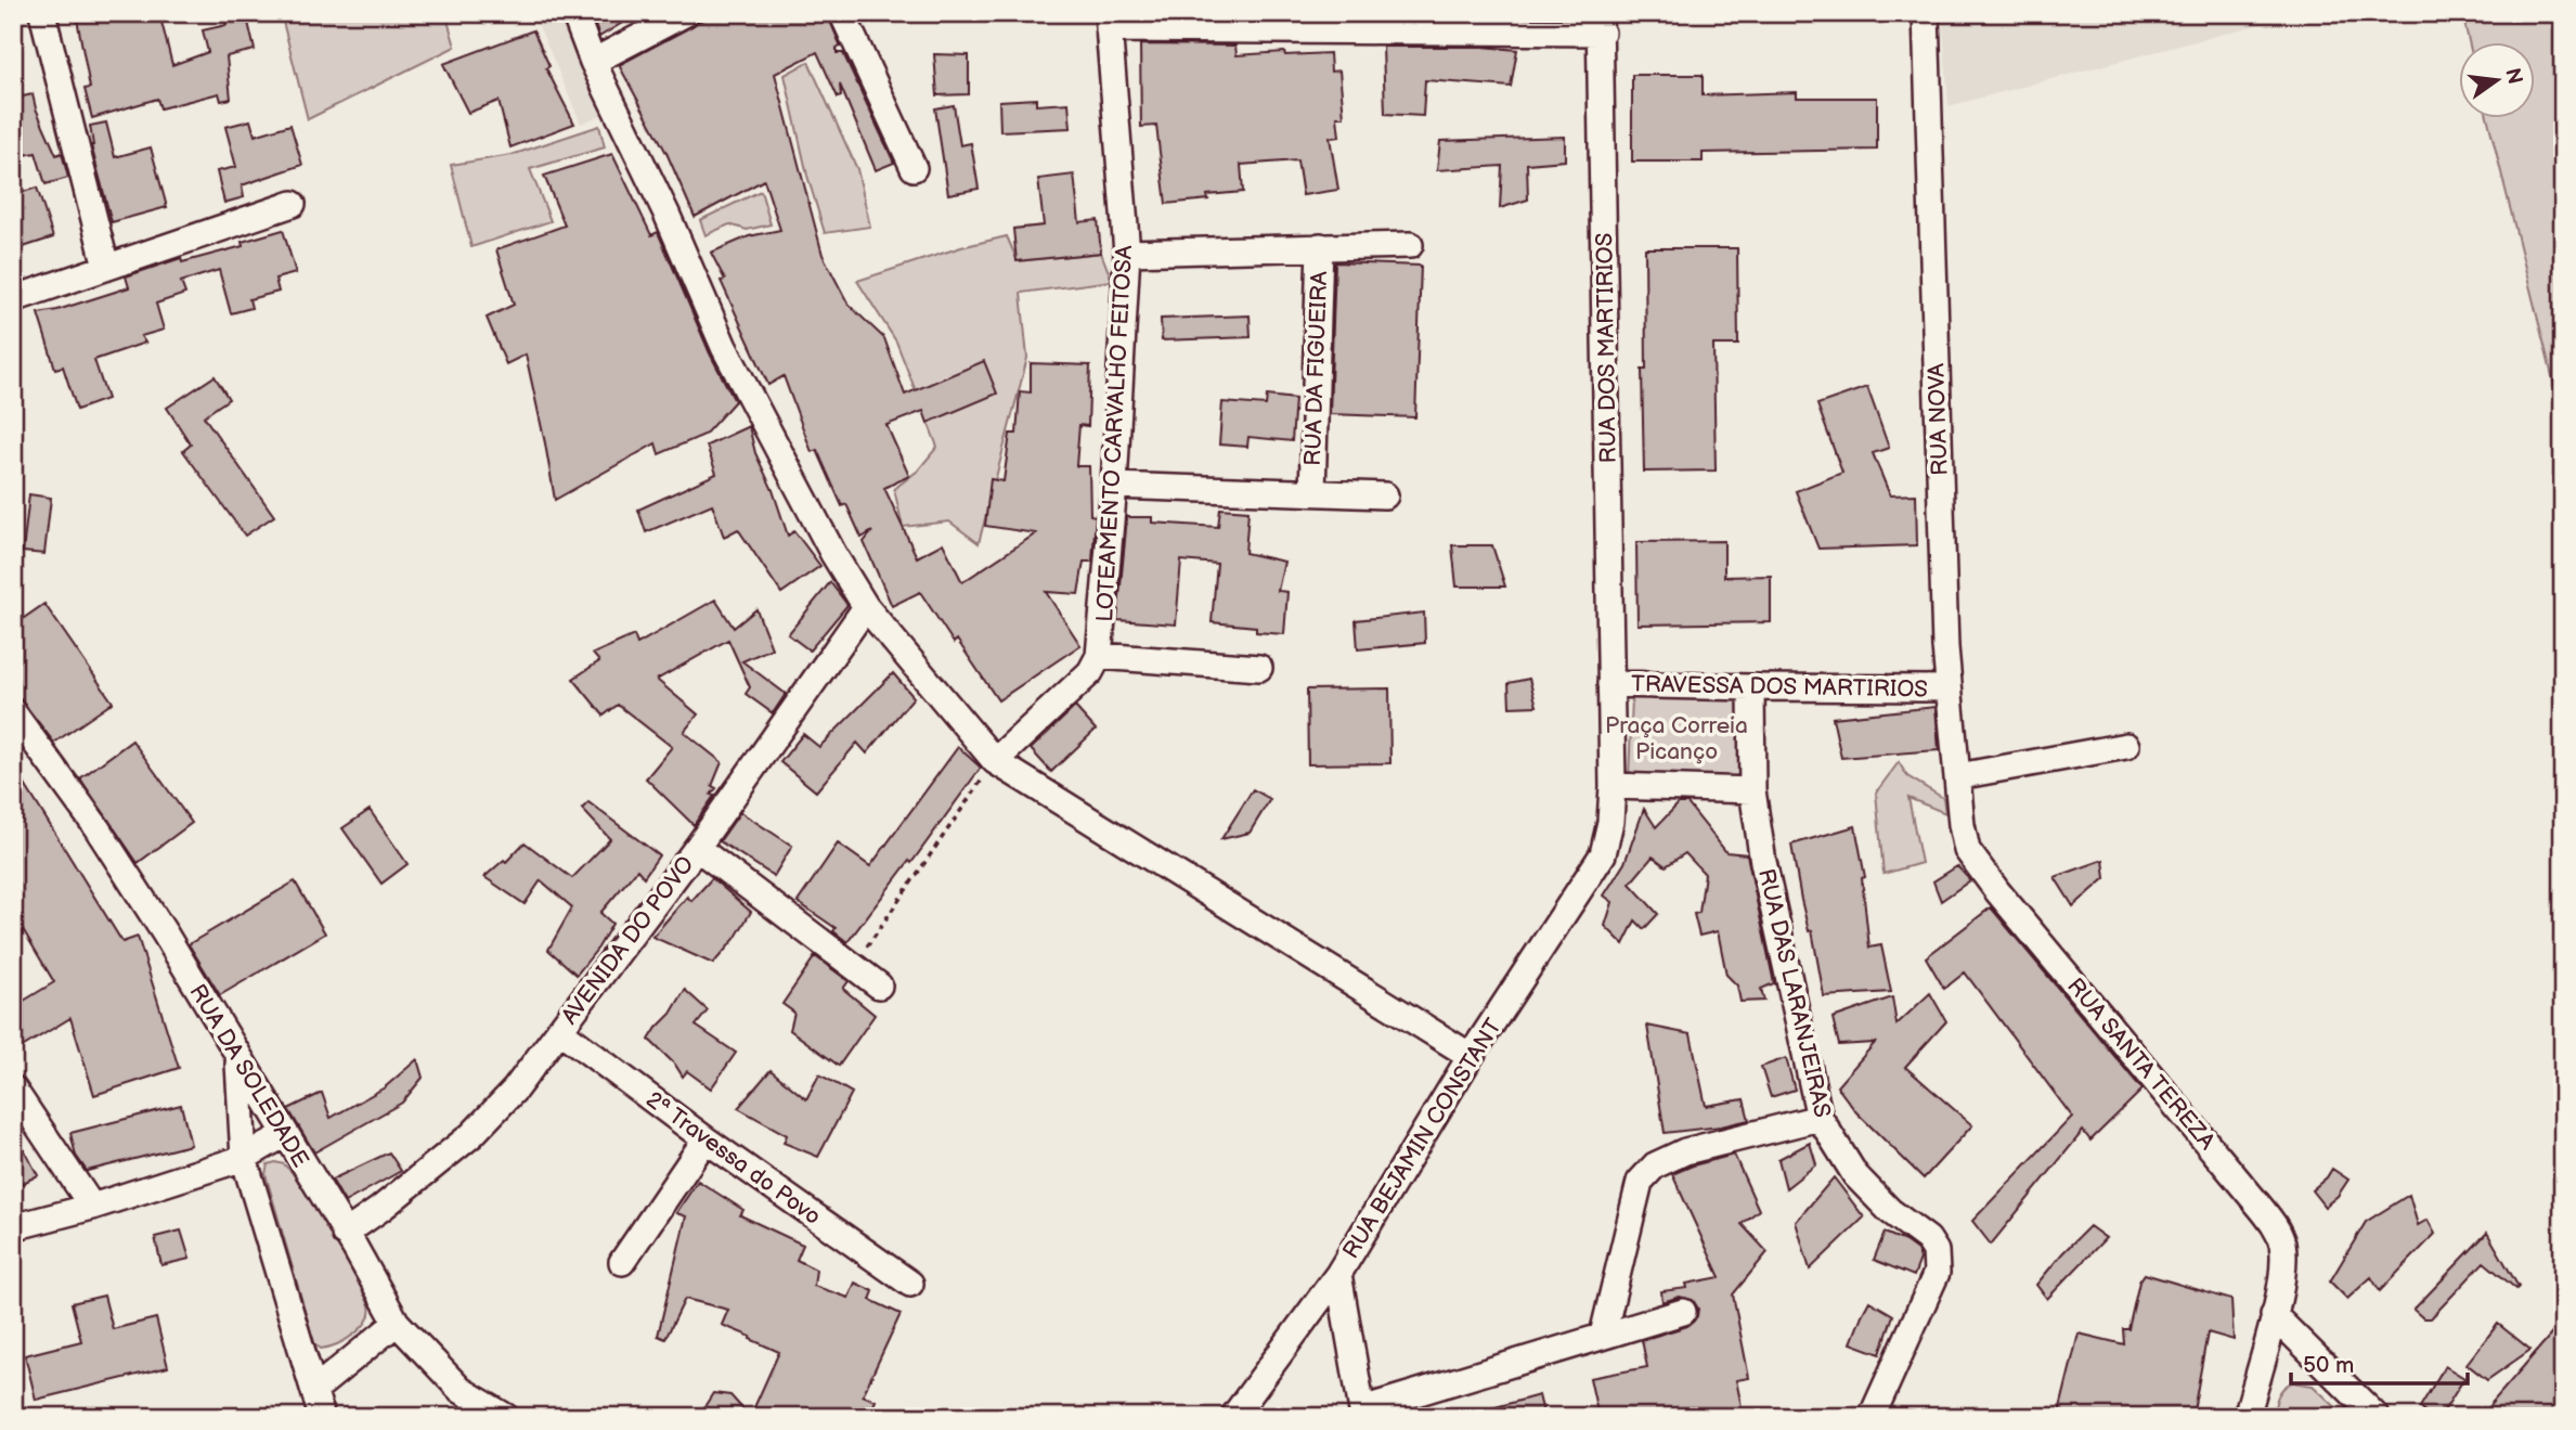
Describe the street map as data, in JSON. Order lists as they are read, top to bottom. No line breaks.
{"streets":{"street":["RUA DOS MARTIRIOS","RUA DA FIGUEIRA","RUA NOVA","LOTEAMENTO CARVALHO FEITOSA","TRAVESSA DOS MARTIRIOS","AVENIDA DO POVO","RUA DAS LARANJEIRAS","RUA SANTA TEREZA","RUA DA SOLEDADE","RUA BEJAMIN CONSTANT","2ª Travessa do Povo"]},"crossings":[["RUA DOS MARTIRIOS","LOTEAMENTO CARVALHO FEITOSA"],["RUA DOS MARTIRIOS","TRAVESSA DOS MARTIRIOS"],["RUA DOS MARTIRIOS","RUA BEJAMIN CONSTANT"],["RUA DA FIGUEIRA","LOTEAMENTO CARVALHO FEITOSA"],["RUA NOVA","TRAVESSA DOS MARTIRIOS"],["RUA NOVA","RUA SANTA TEREZA"],["TRAVESSA DOS MARTIRIOS","RUA DAS LARANJEIRAS"],["AVENIDA DO POVO","RUA DA SOLEDADE"],["AVENIDA DO POVO","2ª Travessa do Povo"]],"parks":["Praça Correia Picanço"],"scale_bar":"50 m","north":"right"}
